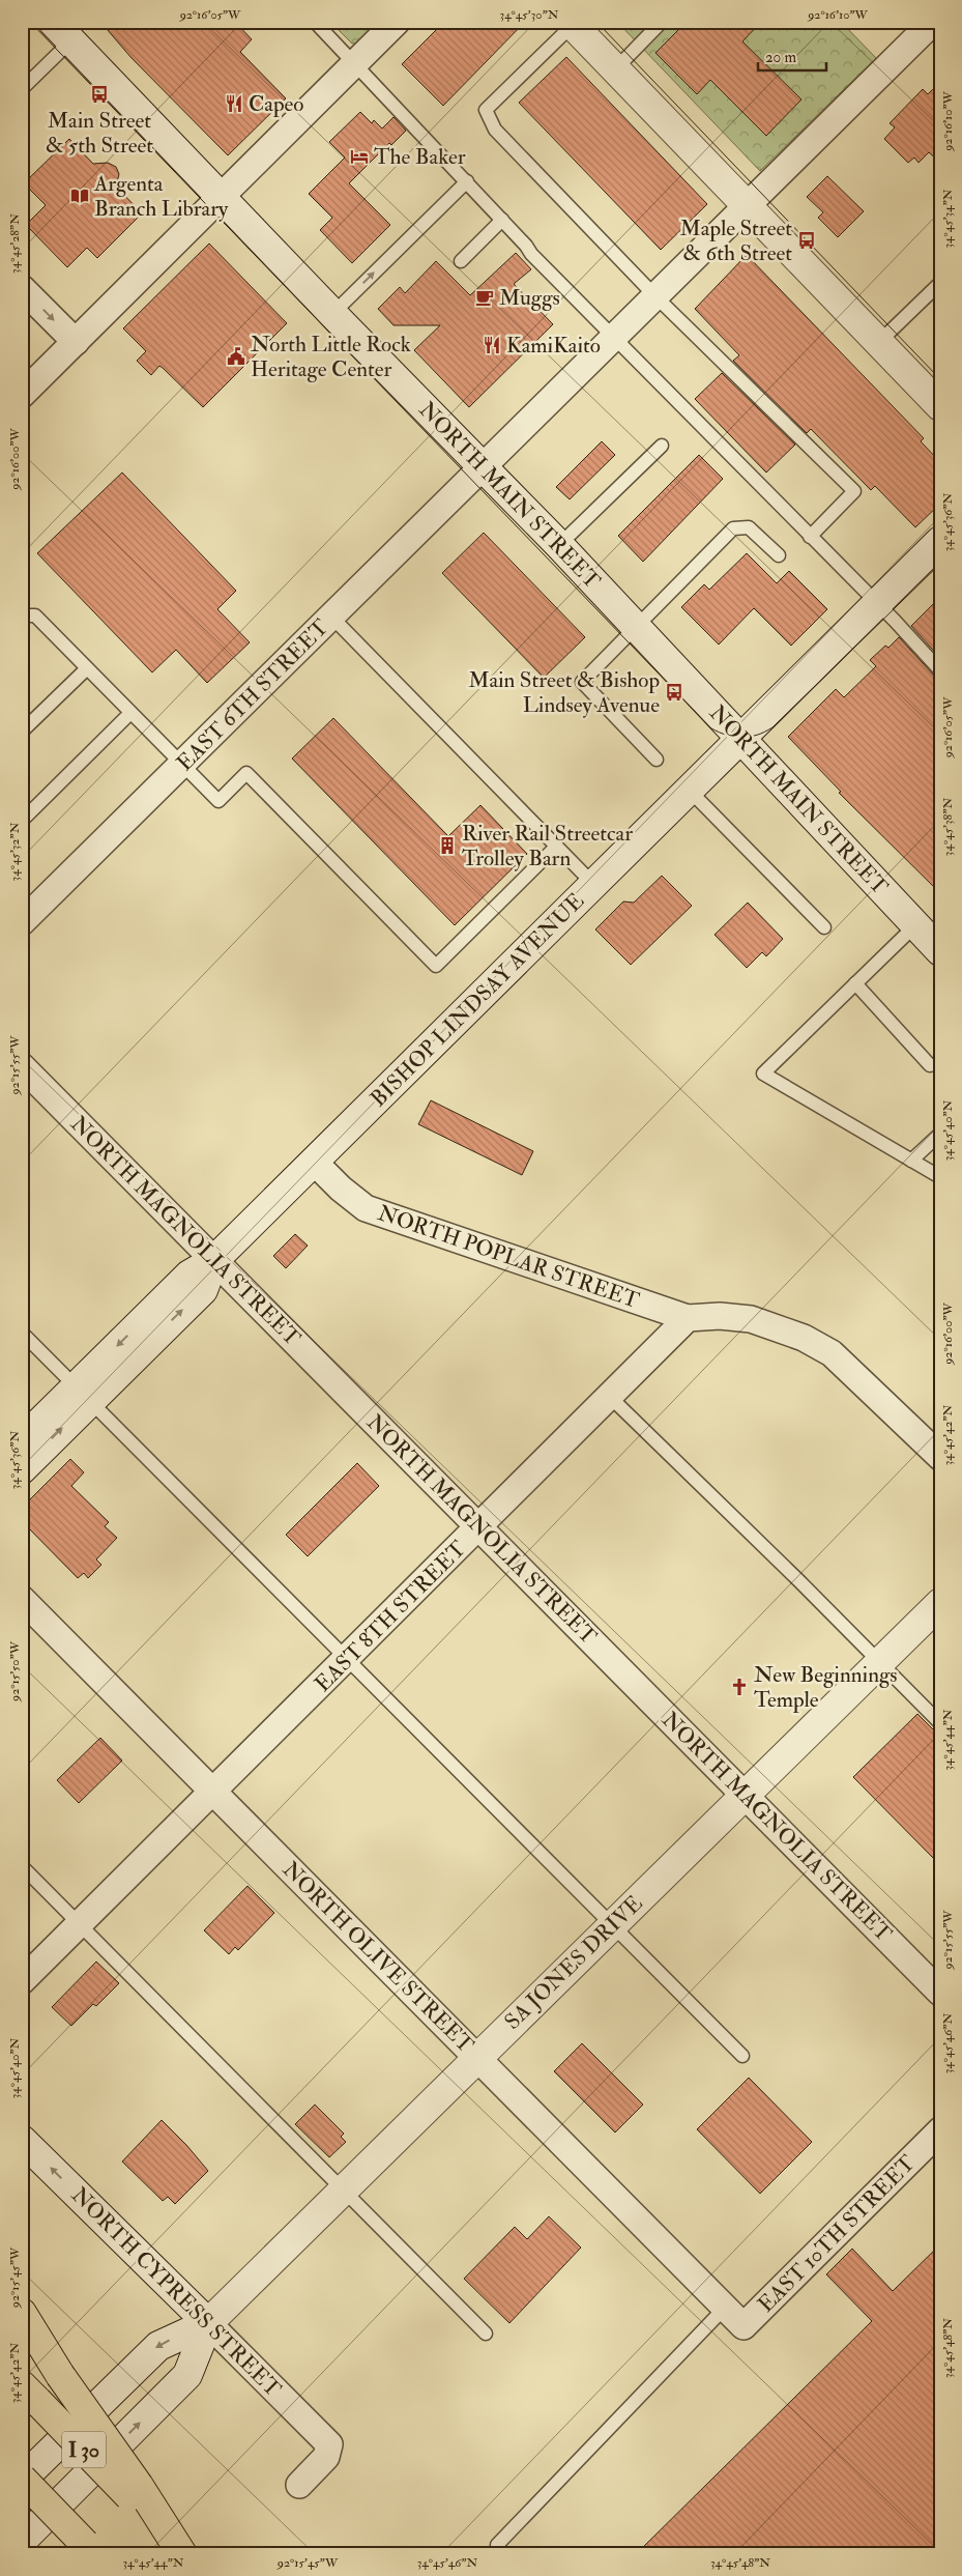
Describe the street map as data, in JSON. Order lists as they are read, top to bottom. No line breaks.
{"streets":{"highway":["I 30"],"main road":["NORTH MAIN STREET","BISHOP LINDSAY AVENUE","SA JONES DRIVE","NORTH CYPRESS STREET"],"street":["EAST 6TH STREET","NORTH MAGNOLIA STREET","NORTH POPLAR STREET","EAST 8TH STREET","NORTH OLIVE STREET","EAST 10TH STREET"]},"crossings":[["NORTH MAIN STREET","EAST 6TH STREET"],["NORTH MAIN STREET","BISHOP LINDSAY AVENUE"],["BISHOP LINDSAY AVENUE","NORTH MAGNOLIA STREET"],["BISHOP LINDSAY AVENUE","NORTH POPLAR STREET"],["NORTH MAGNOLIA STREET","EAST 8TH STREET"],["NORTH MAGNOLIA STREET","SA JONES DRIVE"],["NORTH POPLAR STREET","EAST 8TH STREET"],["EAST 8TH STREET","NORTH OLIVE STREET"],["NORTH OLIVE STREET","SA JONES DRIVE"],["NORTH OLIVE STREET","EAST 10TH STREET"],["SA JONES DRIVE","NORTH CYPRESS STREET"]],"one_way":["NORTH CYPRESS STREET"],"places":{"bus stop":["Main Street & 5th Street","Maple Street & 6th Street","Main Street & Bishop Lindsey Avenue"],"restaurant":["Capeo","KamiKaito"],"hotel":["The Baker"],"library":["Argenta Branch Library"],"cafe":["Muggs"],"public building":["North Little Rock Heritage Center"],"building":["River Rail Streetcar Trolley Barn"],"church":["New Beginnings Temple"]},"scale_bar":"20 m","coordinates":["92°16'05\"W","34°45'30\"N","92°16'10\"W","34°45'34\"N","34°45'28\"N","92°16'00\"W","34°45'36\"N","34°45'38\"N","34°45'32\"N","92°15'55\"W","34°45'40\"N","34°45'42\"N","92°15'50\"W","34°45'44\"N","34°45'46\"N","92°15'45\"W","34°45'48\"N"]}
